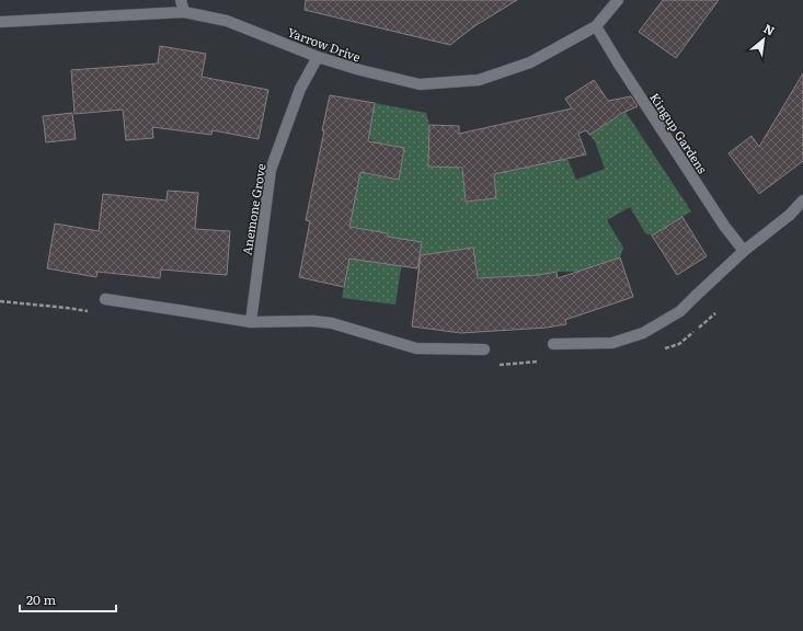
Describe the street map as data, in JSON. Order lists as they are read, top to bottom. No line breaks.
{"streets":{"street":["Yarrow Drive","Kingup Gardens","Anemone Grove"]},"crossings":[["Yarrow Drive","Kingup Gardens"],["Yarrow Drive","Anemone Grove"]],"scale_bar":"20 m","north":"top right"}
